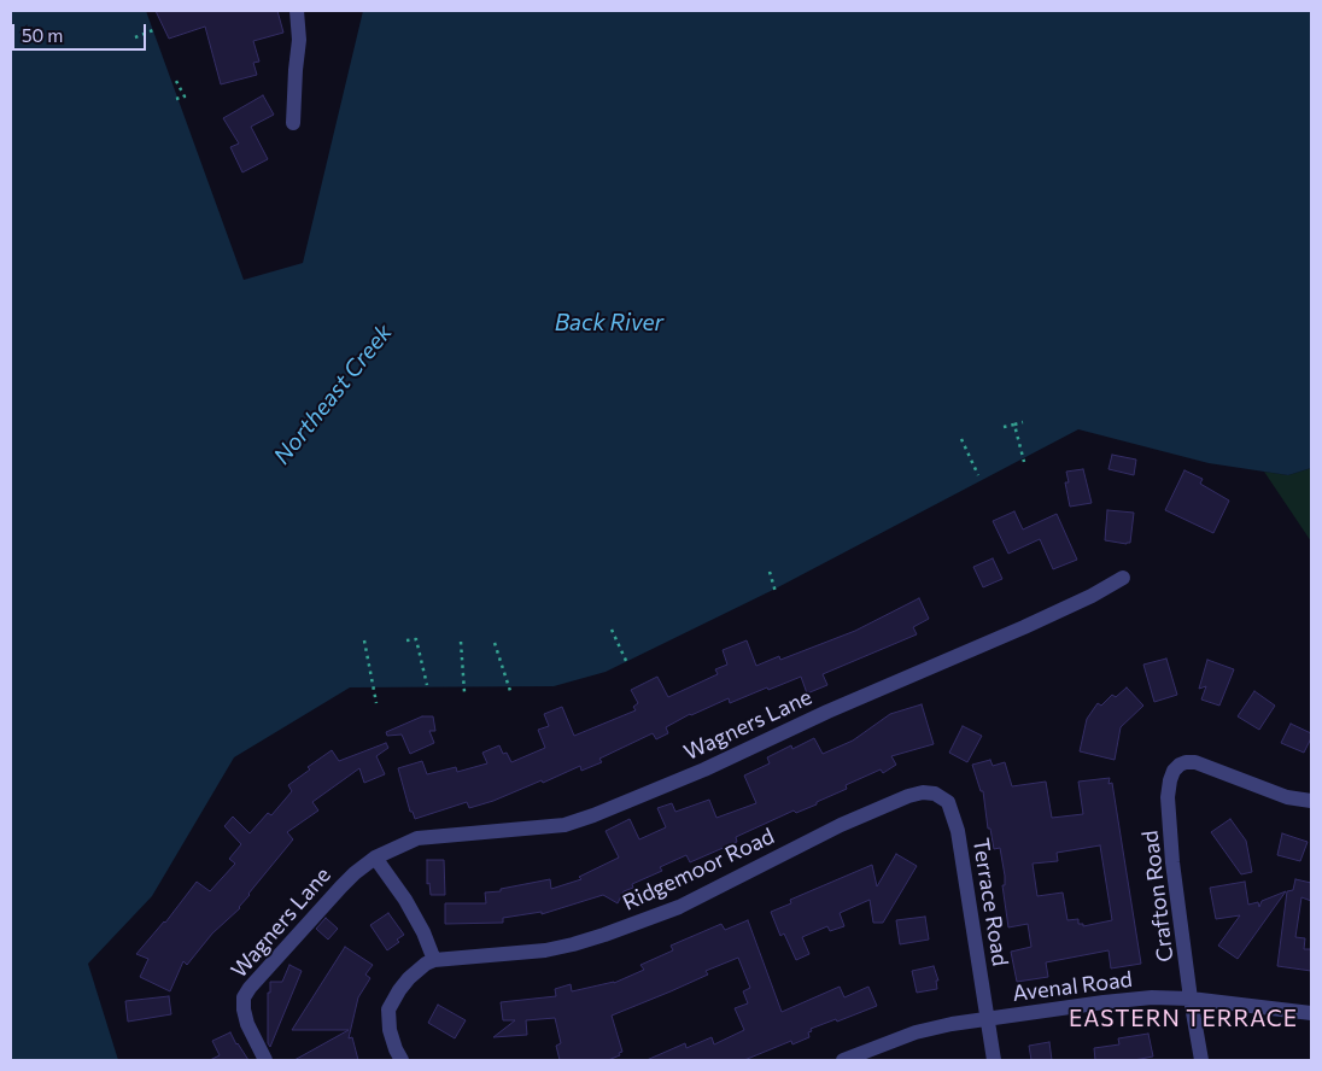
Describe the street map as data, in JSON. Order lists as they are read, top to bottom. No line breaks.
{"streets":{"street":["Wagners Lane","Ridgemoor Road","Crafton Road","Terrace Road","Avenal Road"]},"crossings":[["Ridgemoor Road","Terrace Road"],["Crafton Road","Avenal Road"],["Terrace Road","Avenal Road"]],"districts":["EASTERN TERRACE"],"water":["Back River","Northeast Creek"],"scale_bar":"50 m"}
